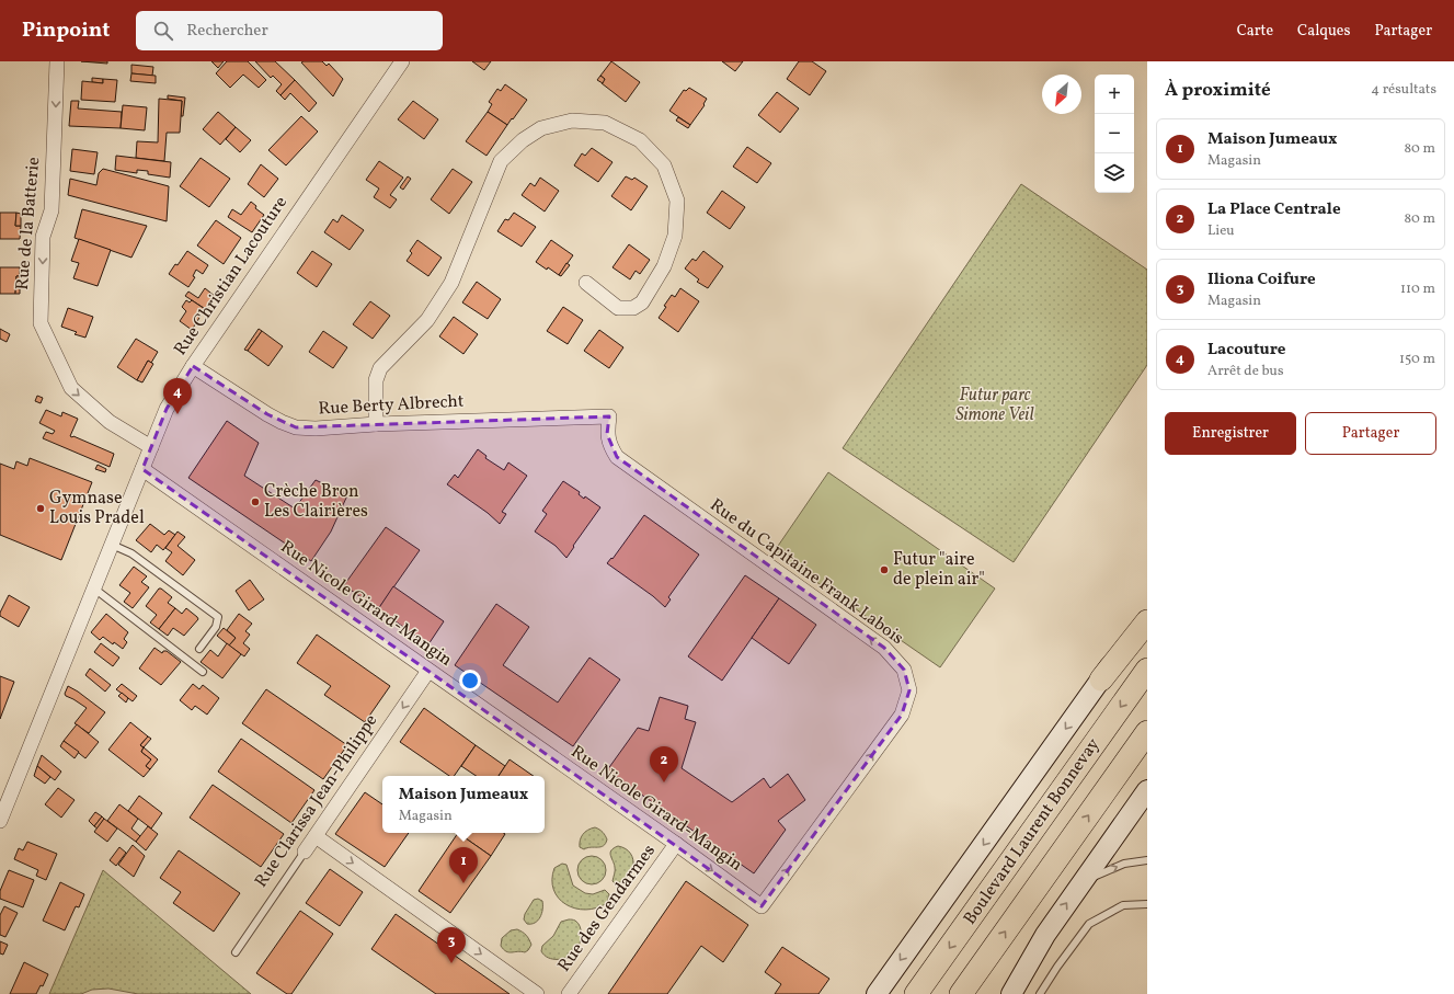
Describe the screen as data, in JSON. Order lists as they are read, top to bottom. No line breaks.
{"streets":{"highway":["Boulevard Laurent Bonnevay"],"street":["Rue de la Batterie","Rue Christian Lacouture","Rue Berty Albrecht","Rue du Capitaine Frank Labois","Rue Nicole Girard-Mangin","Rue Clarissa Jean-Philippe","Rue des Gendarmes"]},"crossings":[["Rue de la Batterie","Rue Christian Lacouture"],["Rue Christian Lacouture","Rue Berty Albrecht"],["Rue Christian Lacouture","Rue Nicole Girard-Mangin"],["Rue Berty Albrecht","Rue du Capitaine Frank Labois"],["Rue du Capitaine Frank Labois","Rue Nicole Girard-Mangin"],["Rue Nicole Girard-Mangin","Rue Clarissa Jean-Philippe"],["Rue Nicole Girard-Mangin","Rue des Gendarmes"]],"one_way":["Rue de la Batterie","Rue Clarissa Jean-Philippe"],"parks":["Futur parc Simone Veil"],"places":["Crèche Bron Les Clairières","Gymnase Louis Pradel","Futur \"aire de plein air\""],"north":"bottom left","page":{"header":"Pinpoint","search":"Rechercher","nav":["Carte","Calques","Partager"],"heading":["À proximité","4 résultats"],"map_buttons":["+","−"],"list":[{"mark":"1","name":"Maison Jumeaux","note":"Magasin","value":"80 m"},{"mark":"2","name":"La Place Centrale","note":"Lieu","value":"80 m"},{"mark":"3","name":"Iliona Coifure","note":"Magasin","value":"110 m"},{"mark":"4","name":"Lacouture","note":"Arrêt de bus","value":"150 m"}],"pins":["4","2","1","3"],"buttons":["Enregistrer","Partager"],"popup":["Maison Jumeaux","Magasin"]}}
